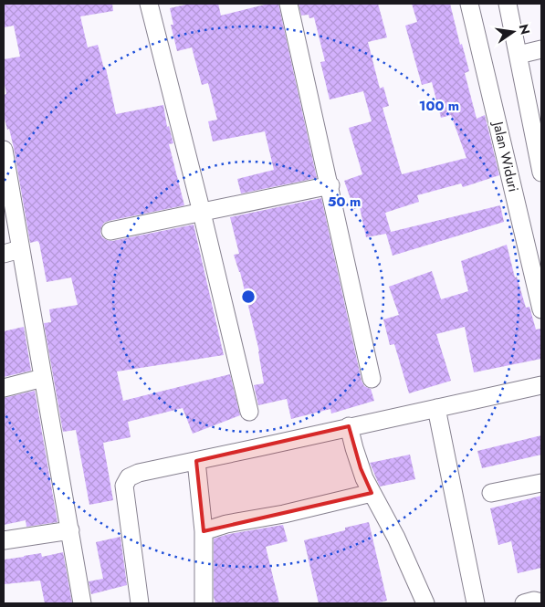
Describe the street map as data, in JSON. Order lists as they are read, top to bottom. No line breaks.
{"streets":{"street":["Jalan Widuri"]},"north":"right","rings":["100 m","50 m"]}
